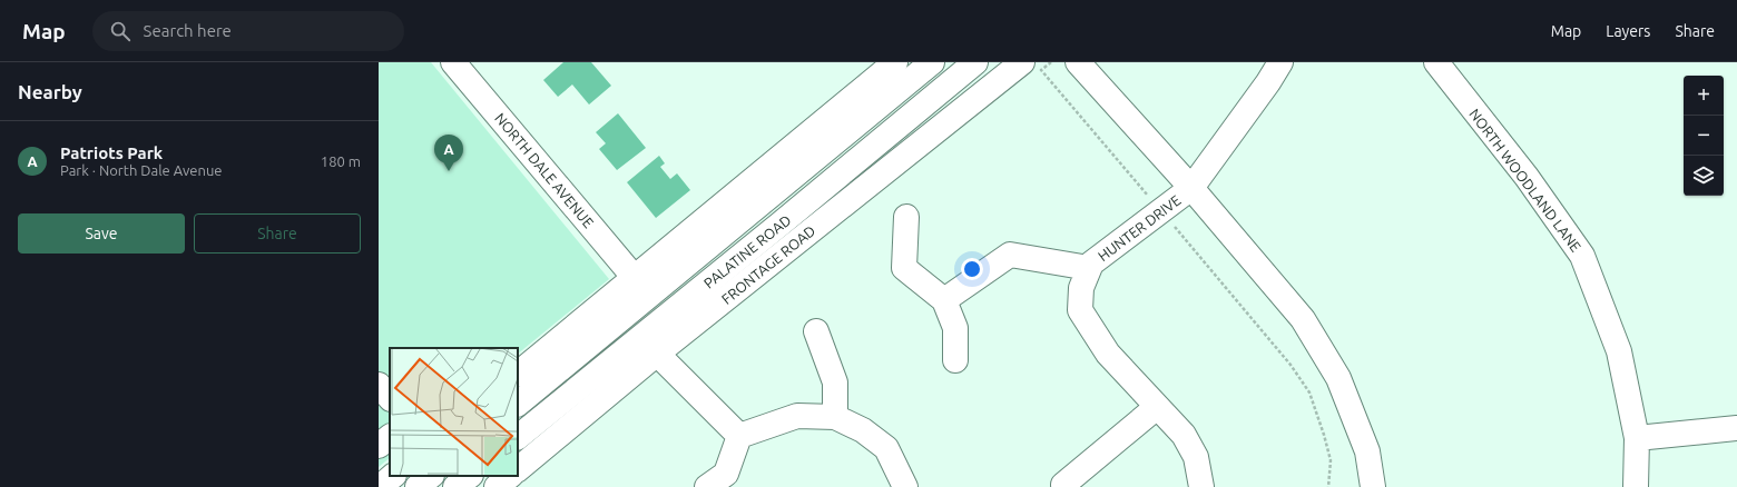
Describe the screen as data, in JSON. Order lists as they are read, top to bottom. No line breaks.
{"streets":{"main road":["NORTH DALE AVENUE","NORTH WOODLAND LANE","HUNTER DRIVE","PALATINE ROAD","FRONTAGE ROAD"]},"page":{"header":"Map","search":"Search here","nav":["Map","Layers","Share"],"heading":"Nearby","map_buttons":["+","−"],"list":[{"mark":"A","name":"Patriots Park","note":"Park · North Dale Avenue","value":"180 m"}],"pins":"A","buttons":["Save","Share"]}}
